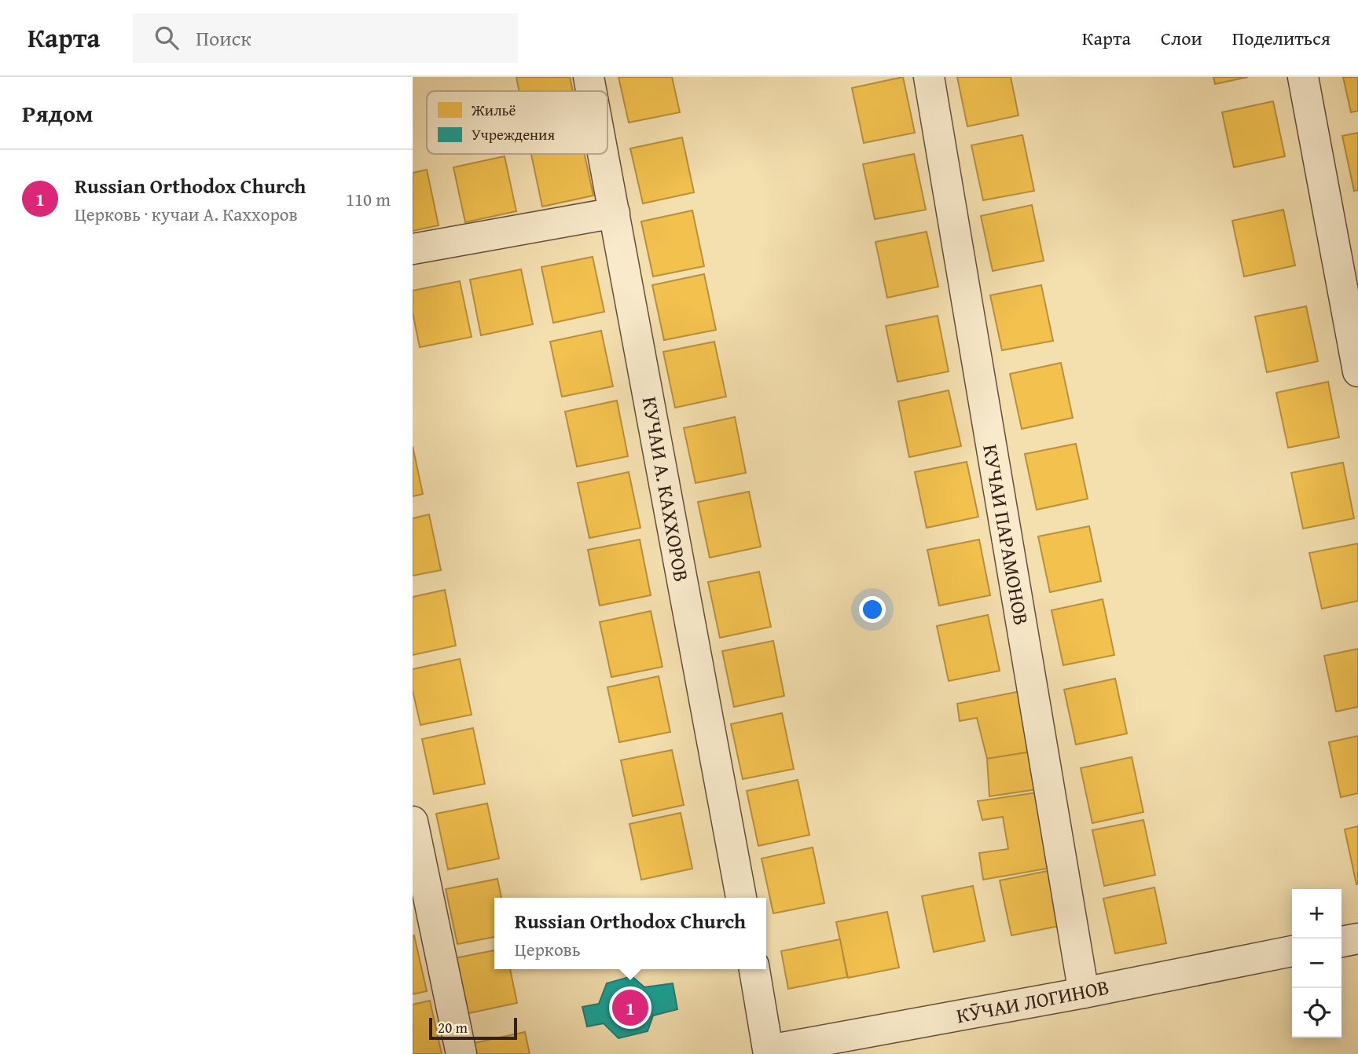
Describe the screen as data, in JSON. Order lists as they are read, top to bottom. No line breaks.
{"streets":{"street":["КУЧАИ А. КАХХОРОВ","КУЧАИ ПАРАМОНОВ","КӮЧАИ ЛОГИНОВ"]},"crossings":[["КУЧАИ ПАРАМОНОВ","КӮЧАИ ЛОГИНОВ"]],"legend":["Жильё","Учреждения"],"scale_bar":"20 m","page":{"header":"Карта","search":"Поиск","nav":["Карта","Слои","Поделиться"],"heading":"Рядом","list":[{"mark":"1","name":"Russian Orthodox Church","note":"Церковь · кучаи А. Каххоров","value":"110 m"}],"map_buttons":["+","−"],"popup":["Russian Orthodox Church","Церковь"],"pins":"1","scale":"20 m"}}
